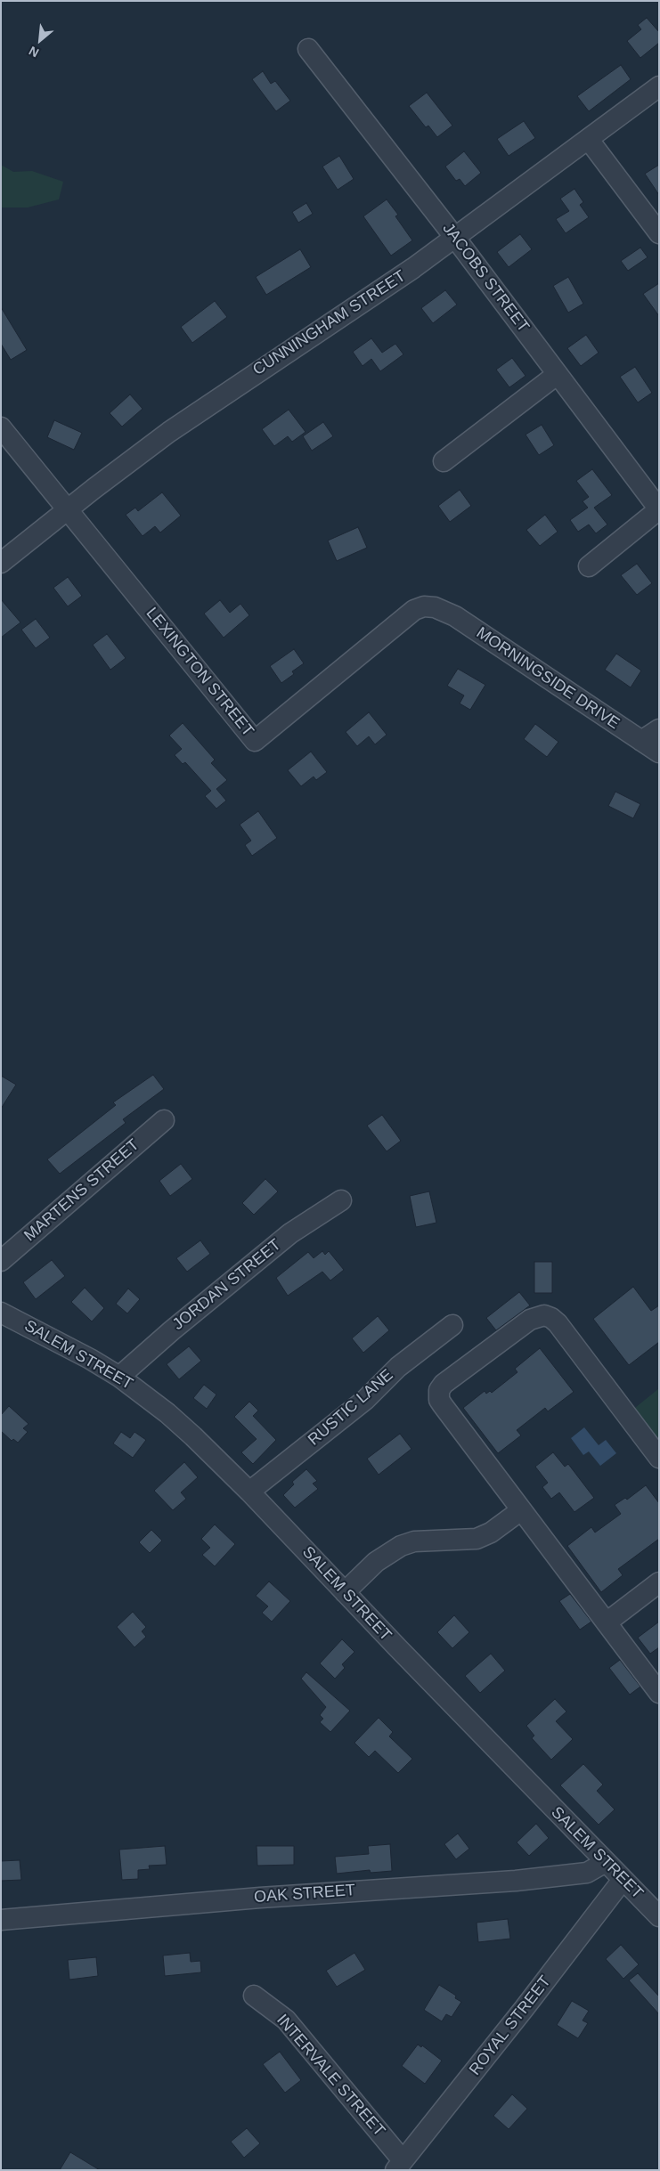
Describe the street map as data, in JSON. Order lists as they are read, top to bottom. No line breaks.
{"streets":{"street":["JACOBS STREET","CUNNINGHAM STREET","LEXINGTON STREET","MORNINGSIDE DRIVE","MARTENS STREET","JORDAN STREET","SALEM STREET","RUSTIC LANE","OAK STREET","ROYAL STREET","INTERVALE STREET"]},"crossings":[["JACOBS STREET","CUNNINGHAM STREET"],["CUNNINGHAM STREET","LEXINGTON STREET"],["LEXINGTON STREET","MORNINGSIDE DRIVE"],["JORDAN STREET","SALEM STREET"],["SALEM STREET","RUSTIC LANE"],["SALEM STREET","OAK STREET"],["SALEM STREET","ROYAL STREET"],["ROYAL STREET","INTERVALE STREET"]],"north":"bottom left"}
